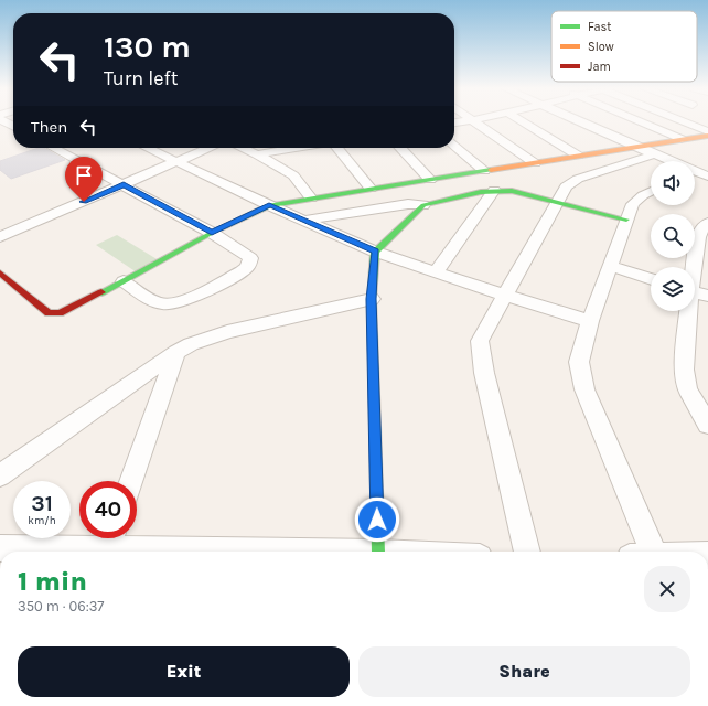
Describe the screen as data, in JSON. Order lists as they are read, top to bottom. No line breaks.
{"legend":["Fast","Slow","Jam"],"page":{"turn":["130 m","Turn left"],"then":"Then","speed":"31 km/h","limit":"40","heading":["1 min","350 m · 06:37"],"buttons":["Exit","Share"]}}
